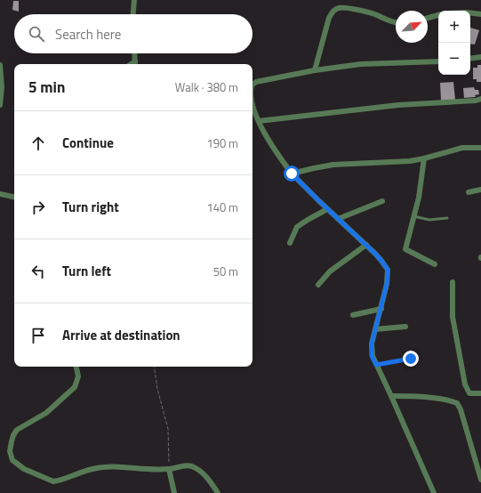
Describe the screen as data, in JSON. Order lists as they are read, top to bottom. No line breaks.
{"north":"top right","page":{"map_buttons":["+","−"],"search":"Search here","heading":["5 min","Walk · 380 m"],"list":[["Continue","190 m"],["Turn right","140 m"],["Turn left","50 m"],"Arrive at destination"]}}
